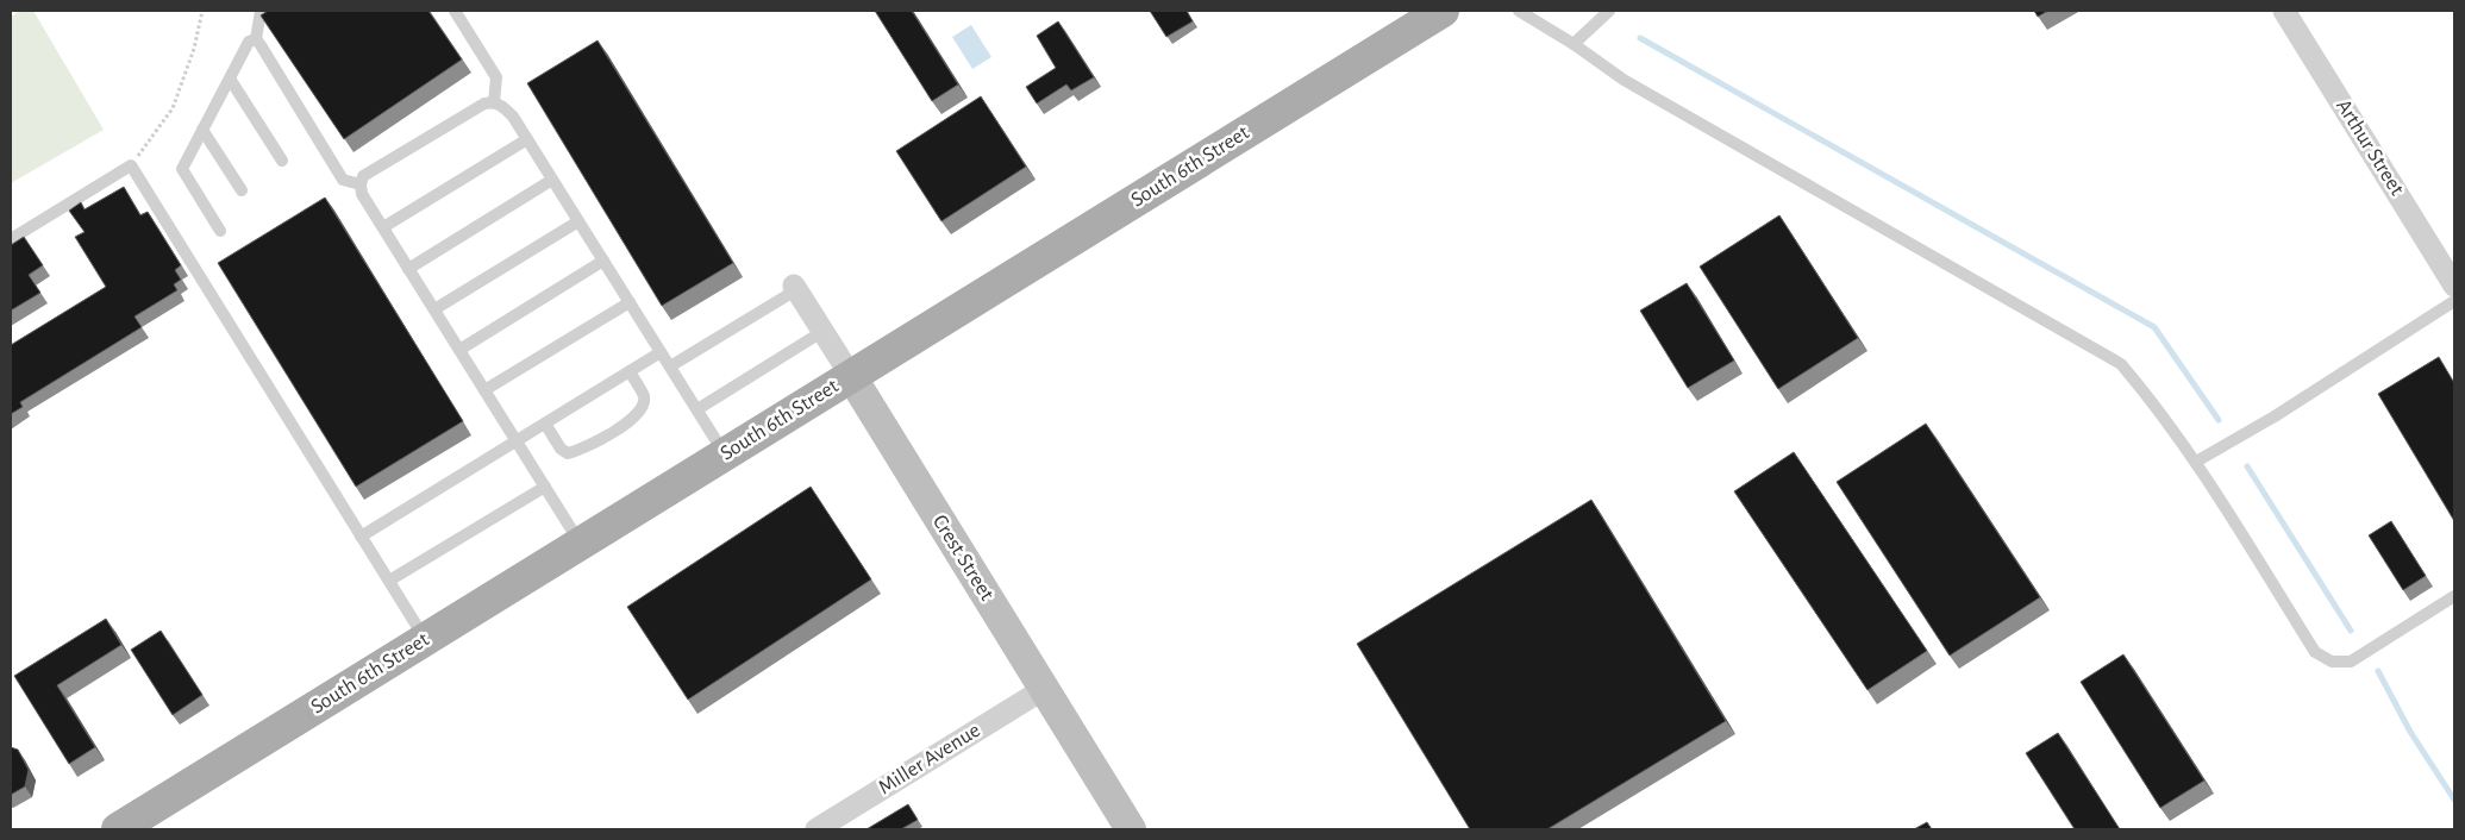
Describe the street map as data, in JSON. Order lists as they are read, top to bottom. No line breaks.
{"streets":{"main road":["South 6th Street"],"street":["Arthur Street","Crest Street","Miller Avenue"]},"crossings":[["South 6th Street","Crest Street"],["Crest Street","Miller Avenue"]]}
